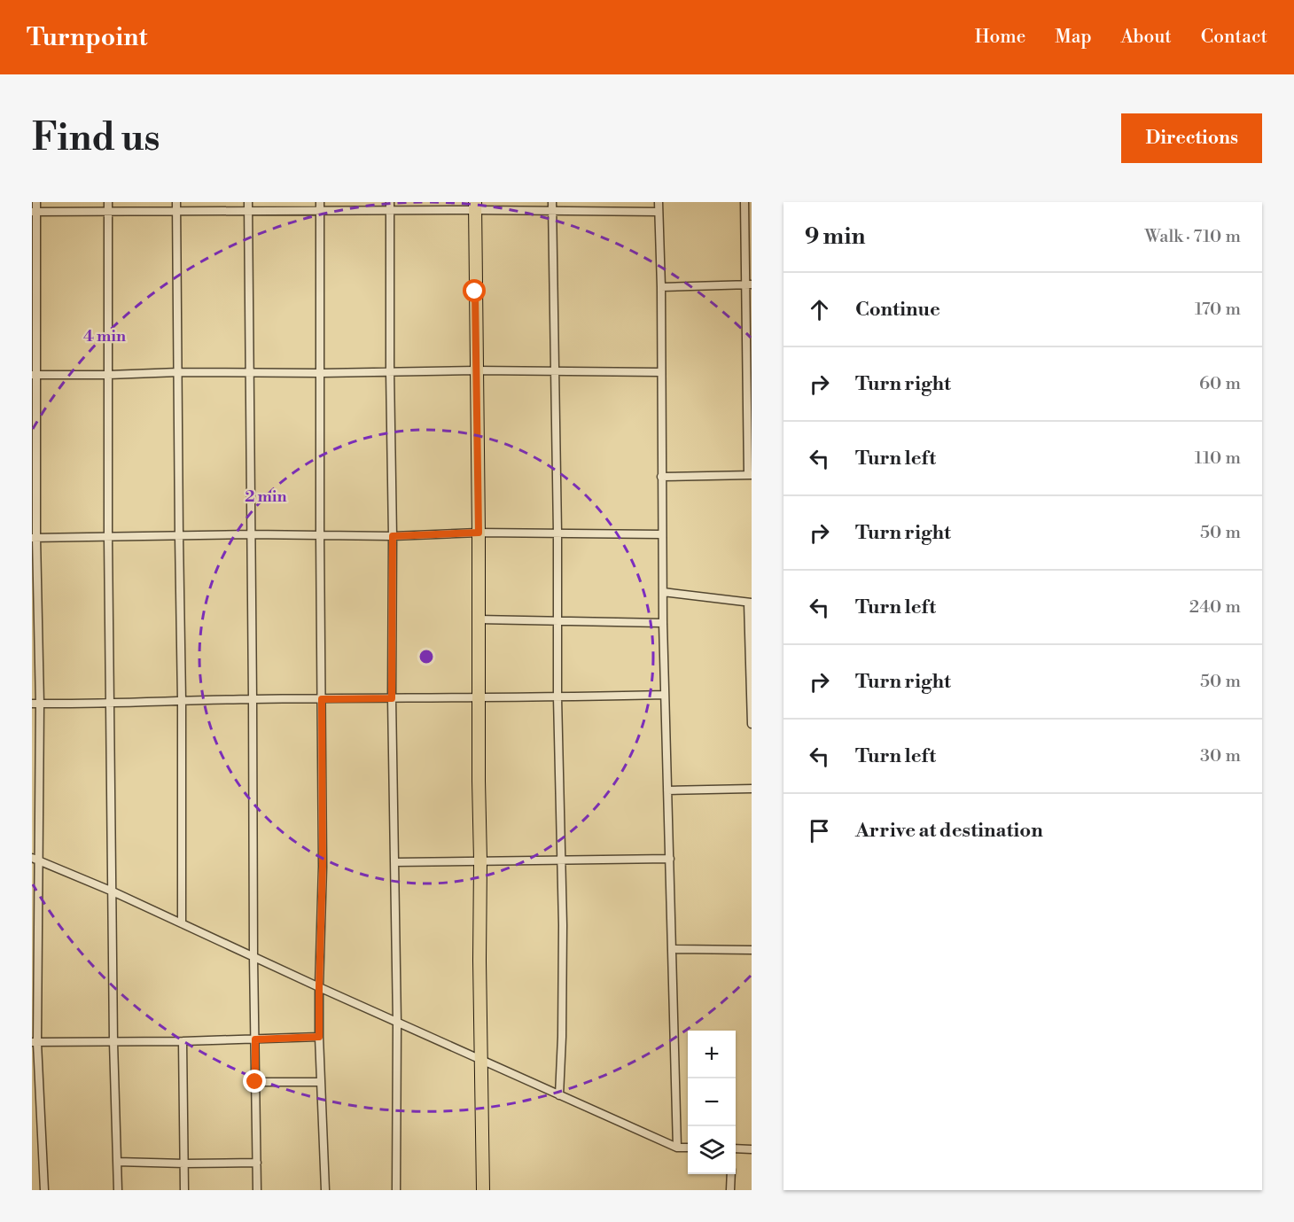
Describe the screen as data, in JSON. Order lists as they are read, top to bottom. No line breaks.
{"page":{"header":"Turnpoint","nav":["Home","Map","About","Contact"],"buttons":"Directions","title":"Find us","heading":["9 min","Walk · 710 m"],"list":[["Continue","170 m"],["Turn right","60 m"],["Turn left","110 m"],["Turn right","50 m"],["Turn left","240 m"],["Turn right","50 m"],["Turn left","30 m"],"Arrive at destination"],"map_buttons":["+","−"]},"rings":["4 min","2 min"]}
